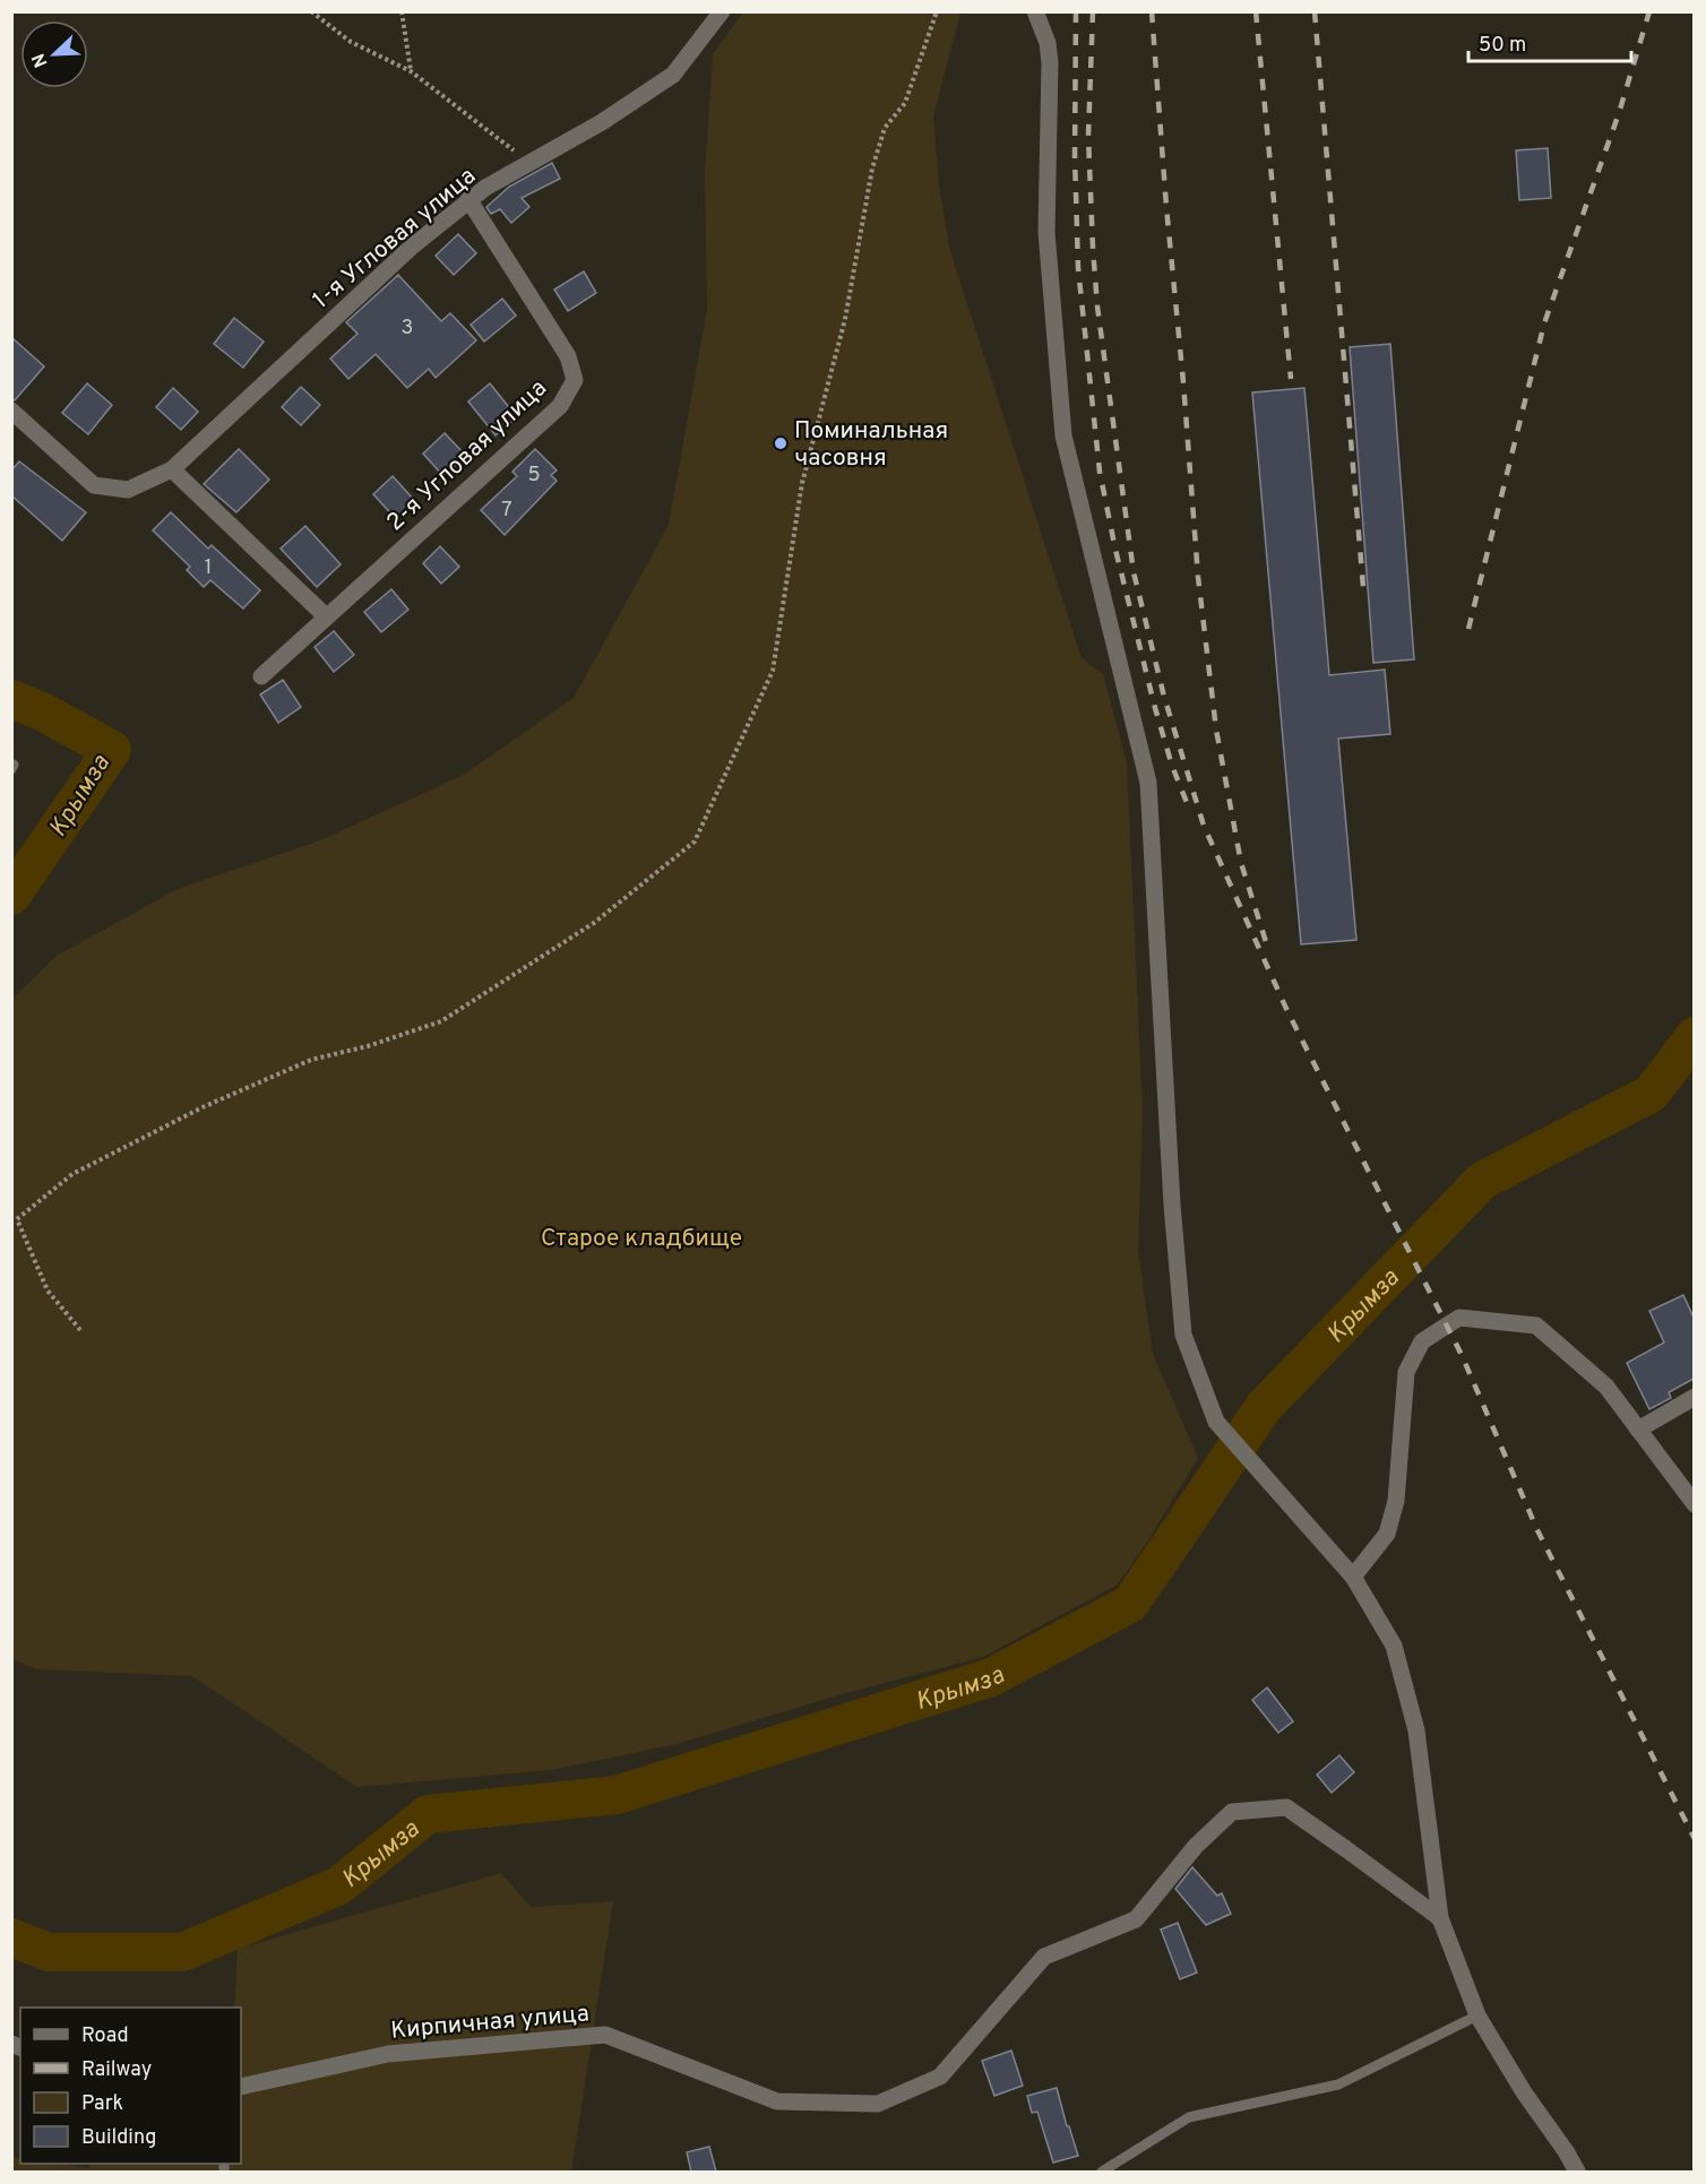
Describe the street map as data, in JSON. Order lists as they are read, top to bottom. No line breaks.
{"streets":{"street":["1-я Угловая улица","2-я Угловая улица","Кирпичная улица"]},"crossings":[["1-я Угловая улица","2-я Угловая улица"]],"water":["Крымза"],"parks":["Старое кладбище"],"places":["Поминальная часовня"],"house_numbers":["3","5","7","1"],"legend":["Road","Railway","Park","Building"],"scale_bar":"50 m","north":"bottom left"}
